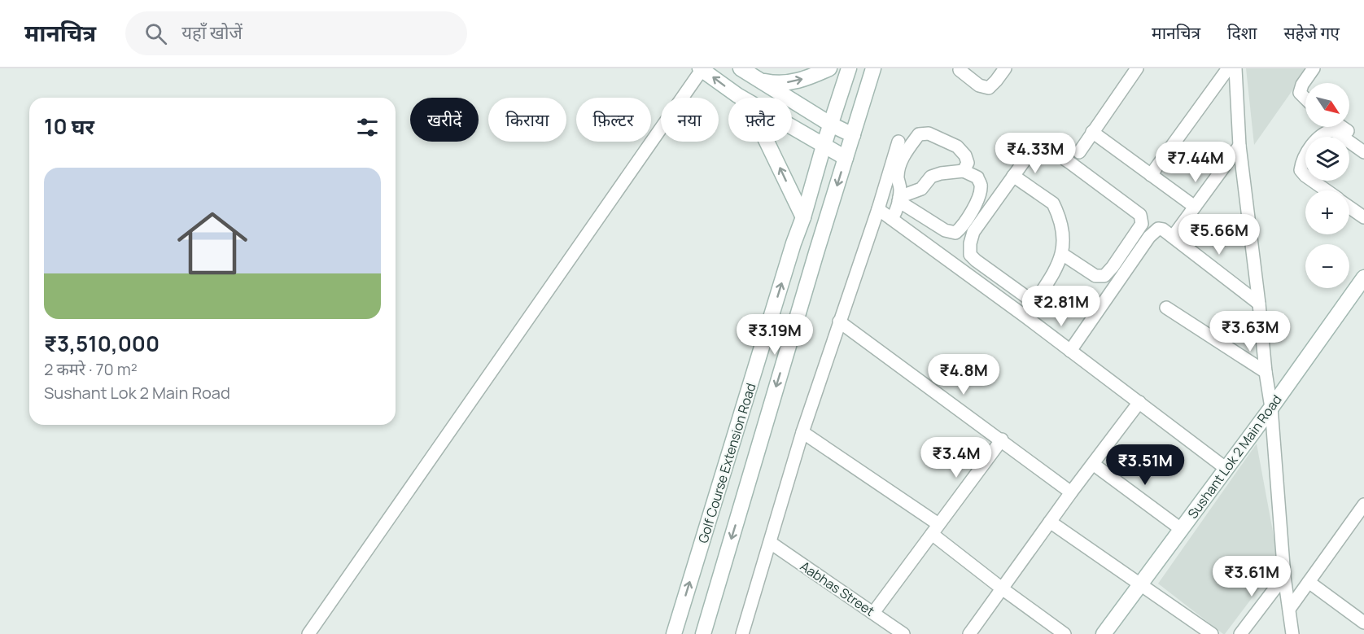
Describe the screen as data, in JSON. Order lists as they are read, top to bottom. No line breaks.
{"streets":{"main road":["Sushant Lok 2 Main Road","Golf Course Extension Road"],"street":["Aabhas Street"]},"north":"bottom right","page":{"header":"मानचित्र","search":"यहाँ खोजें","nav":["मानचित्र","दिशा","सहेजे गए"],"map_buttons":["+","−"],"chip":["खरीदें","किराया","फ़िल्टर","नया","फ़्लैट"],"heading":"10 घर","price":["₹4.33M","₹7.44M","₹5.66M","₹2.81M","₹3.63M","₹3.19M","₹4.8M","₹3.4M","₹3.51M","₹3.61M"],"list":[{"name":"₹3,510,000","note":"2 कमरे · 70 m² · Sushant Lok 2 Main Road"}]}}
